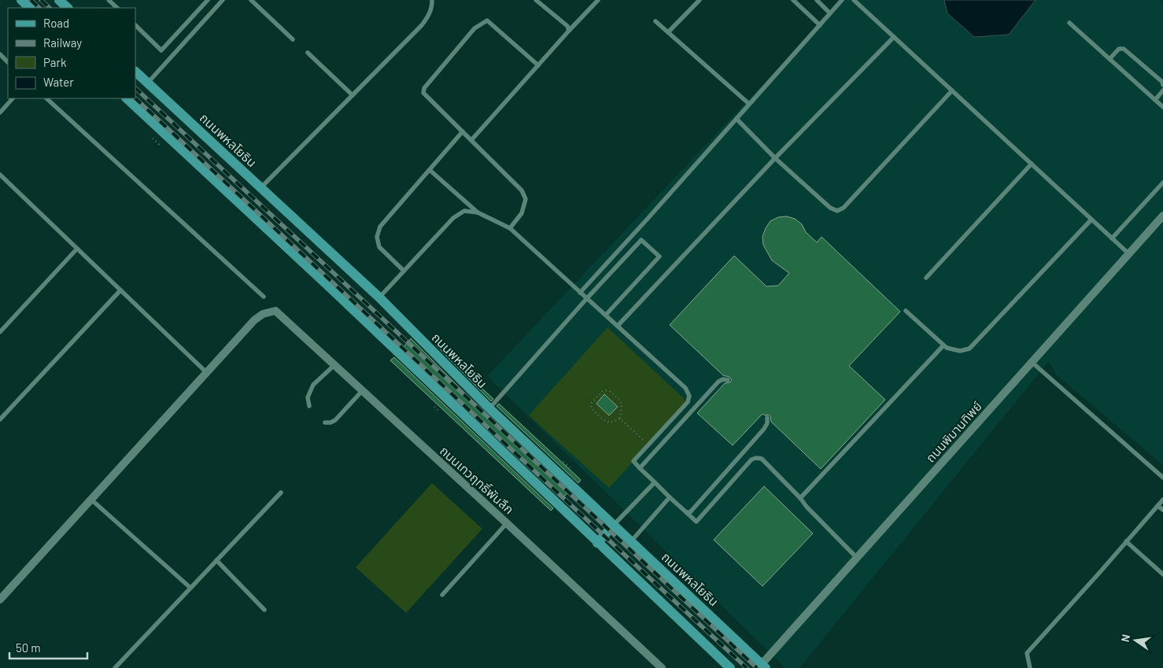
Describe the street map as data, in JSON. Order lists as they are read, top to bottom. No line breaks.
{"streets":{"main road":["ถนนพหลโยธิน"],"street":["ถนนพิมานทิพย์","ถนนเทวฤทธิ์พันลึก"]},"crossings":[["ถนนพหลโยธิน","ถนนพิมานทิพย์"]],"legend":["Road","Railway","Park","Water"],"scale_bar":"50 m","north":"left"}
